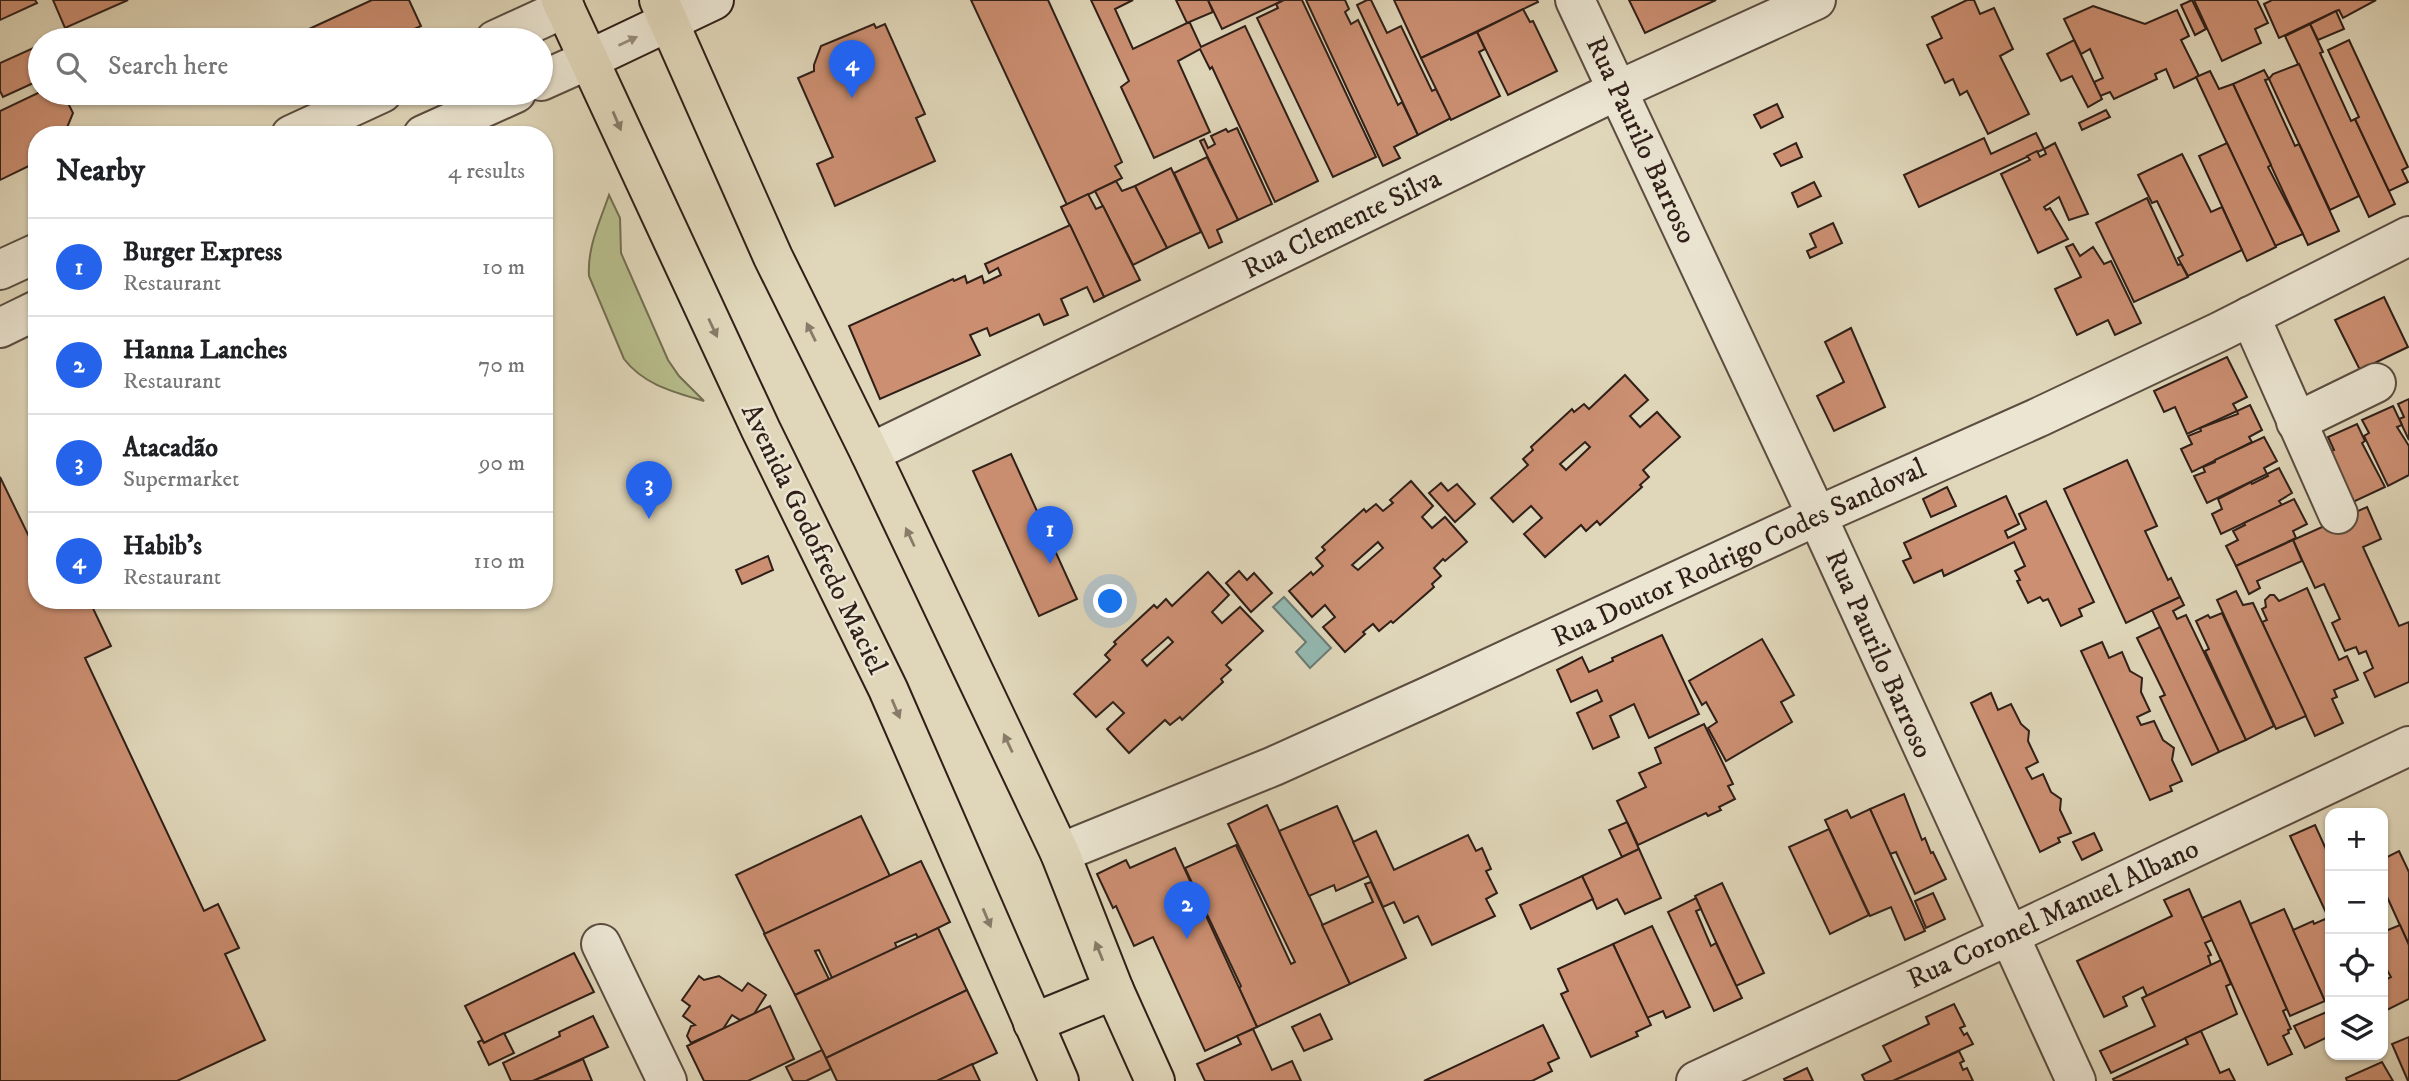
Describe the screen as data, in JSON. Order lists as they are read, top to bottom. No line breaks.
{"streets":{"main road":["Avenida Godofredo Maciel"],"street":["Rua Paurilo Barroso","Rua Clemente Silva","Rua Doutor Rodrigo Codes Sandoval","Rua Coronel Manuel Albano"]},"crossings":[["Rua Paurilo Barroso","Rua Clemente Silva"],["Rua Paurilo Barroso","Rua Doutor Rodrigo Codes Sandoval"],["Rua Paurilo Barroso","Rua Coronel Manuel Albano"]],"page":{"search":"Search here","pins":["4","3","1","2"],"heading":["Nearby","4 results"],"list":[{"mark":"1","name":"Burger Express","note":"Restaurant","value":"10 m"},{"mark":"2","name":"Hanna Lanches","note":"Restaurant","value":"70 m"},{"mark":"3","name":"Atacadão","note":"Supermarket","value":"90 m"},{"mark":"4","name":"Habib's","note":"Restaurant","value":"110 m"}],"map_buttons":["+","−"]}}
